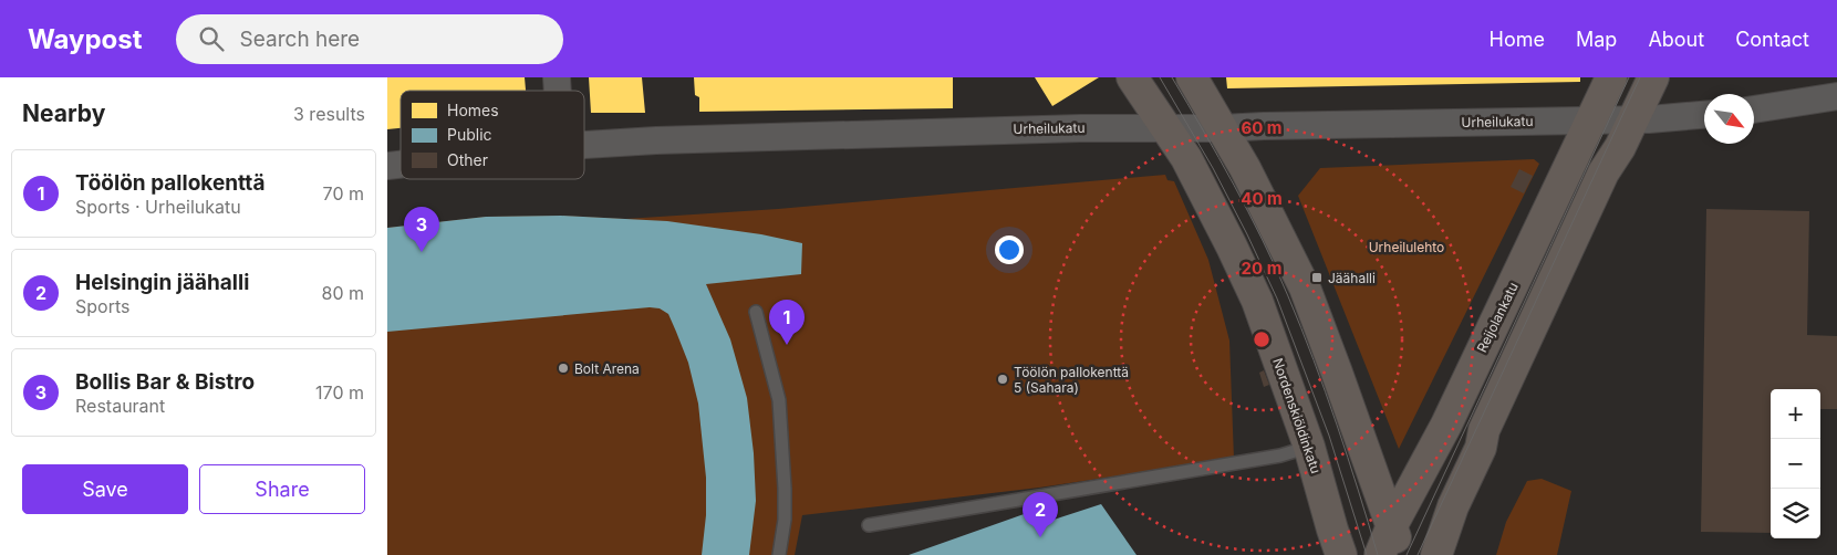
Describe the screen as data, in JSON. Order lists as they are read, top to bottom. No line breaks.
{"streets":{"main road":["Reijolankatu","Nordenskiöldinkatu"],"street":["Urheilukatu"]},"crossings":[["Urheilukatu","Reijolankatu"],["Urheilukatu","Nordenskiöldinkatu"]],"parks":["Urheilulehto"],"places":{"transit":["Jäähalli"],"other":["Bolt Arena","Töölön pallokenttä 5 (Sahara)"]},"legend":["Homes","Public","Other"],"north":"bottom right","page":{"header":"Waypost","search":"Search here","nav":["Home","Map","About","Contact"],"heading":["Nearby","3 results"],"list":[{"mark":"1","name":"Töölön pallokenttä","note":"Sports · Urheilukatu","value":"70 m"},{"mark":"2","name":"Helsingin jäähalli","note":"Sports","value":"80 m"},{"mark":"3","name":"Bollis Bar & Bistro","note":"Restaurant","value":"170 m"}],"pins":["3","1","2"],"map_buttons":["+","−"],"buttons":["Save","Share"]},"rings":["60 m","40 m","20 m"]}
